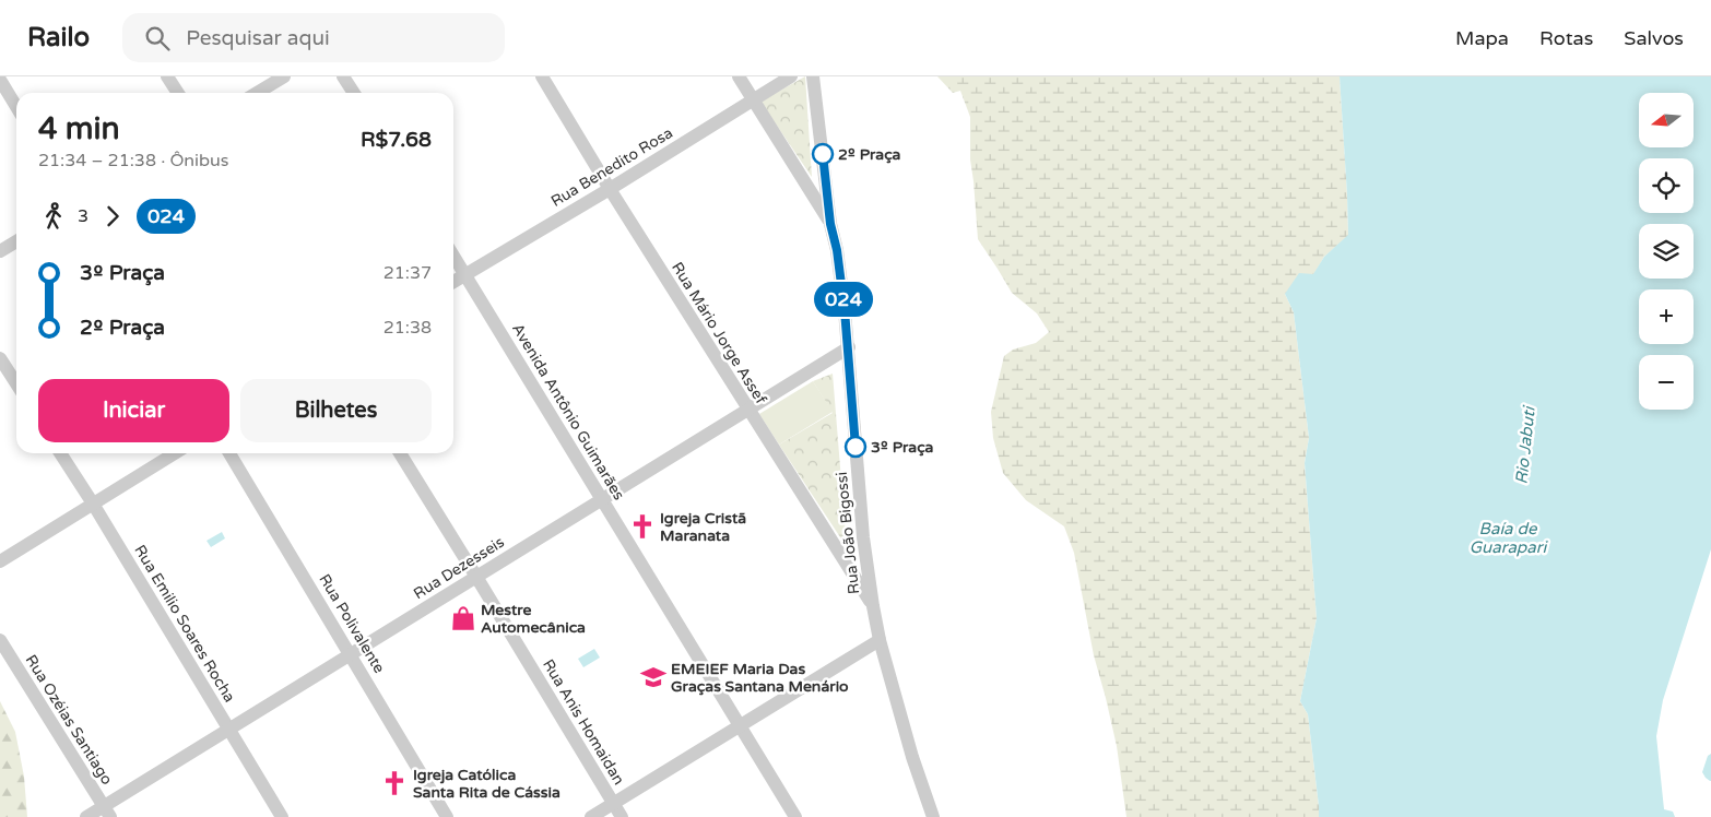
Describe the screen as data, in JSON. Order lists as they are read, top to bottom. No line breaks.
{"streets":{"street":["Rua Benedito Rosa","Rua Mário Jorge Assef","Avenida Antônio Guimarães","Rua João Bigossi","Rua Dezesseis","Rua Emilio Soares Rocha","Rua Polivalente","Rua Ozéias Santiago","Rua Anis Homaidan"]},"crossings":[["Rua Benedito Rosa","Rua Mário Jorge Assef"],["Rua Benedito Rosa","Avenida Antônio Guimarães"],["Rua Mário Jorge Assef","Rua João Bigossi"],["Rua Mário Jorge Assef","Rua Dezesseis"],["Avenida Antônio Guimarães","Rua Dezesseis"],["Rua João Bigossi","Rua Dezesseis"],["Rua Dezesseis","Rua Emilio Soares Rocha"],["Rua Dezesseis","Rua Polivalente"],["Rua Dezesseis","Rua Ozéias Santiago"],["Rua Dezesseis","Rua Anis Homaidan"]],"water":["Rio Jabuti","Baía de Guarapari"],"places":{"other":["2º Praça","3º Praça"],"church":["Igreja Cristã Maranata","Igreja Católica Santa Rita de Cássia"],"shop":["Mestre Automecânica"],"school or university":["EMEIEF Maria Das Graças Santana Menário"]},"lines":["bus line 024"],"north":"left","page":{"header":"Railo","search":"Pesquisar aqui","nav":["Mapa","Rotas","Salvos"],"on_map":"024","map_buttons":["+","−"],"heading":["4 min","21:34 – 21:38 · Ônibus","R$7.68"],"legs":["3","024"],"list":[{"name":"3º Praça","value":"21:37"},{"name":"2º Praça","value":"21:38"}],"buttons":["Iniciar","Bilhetes"]}}
